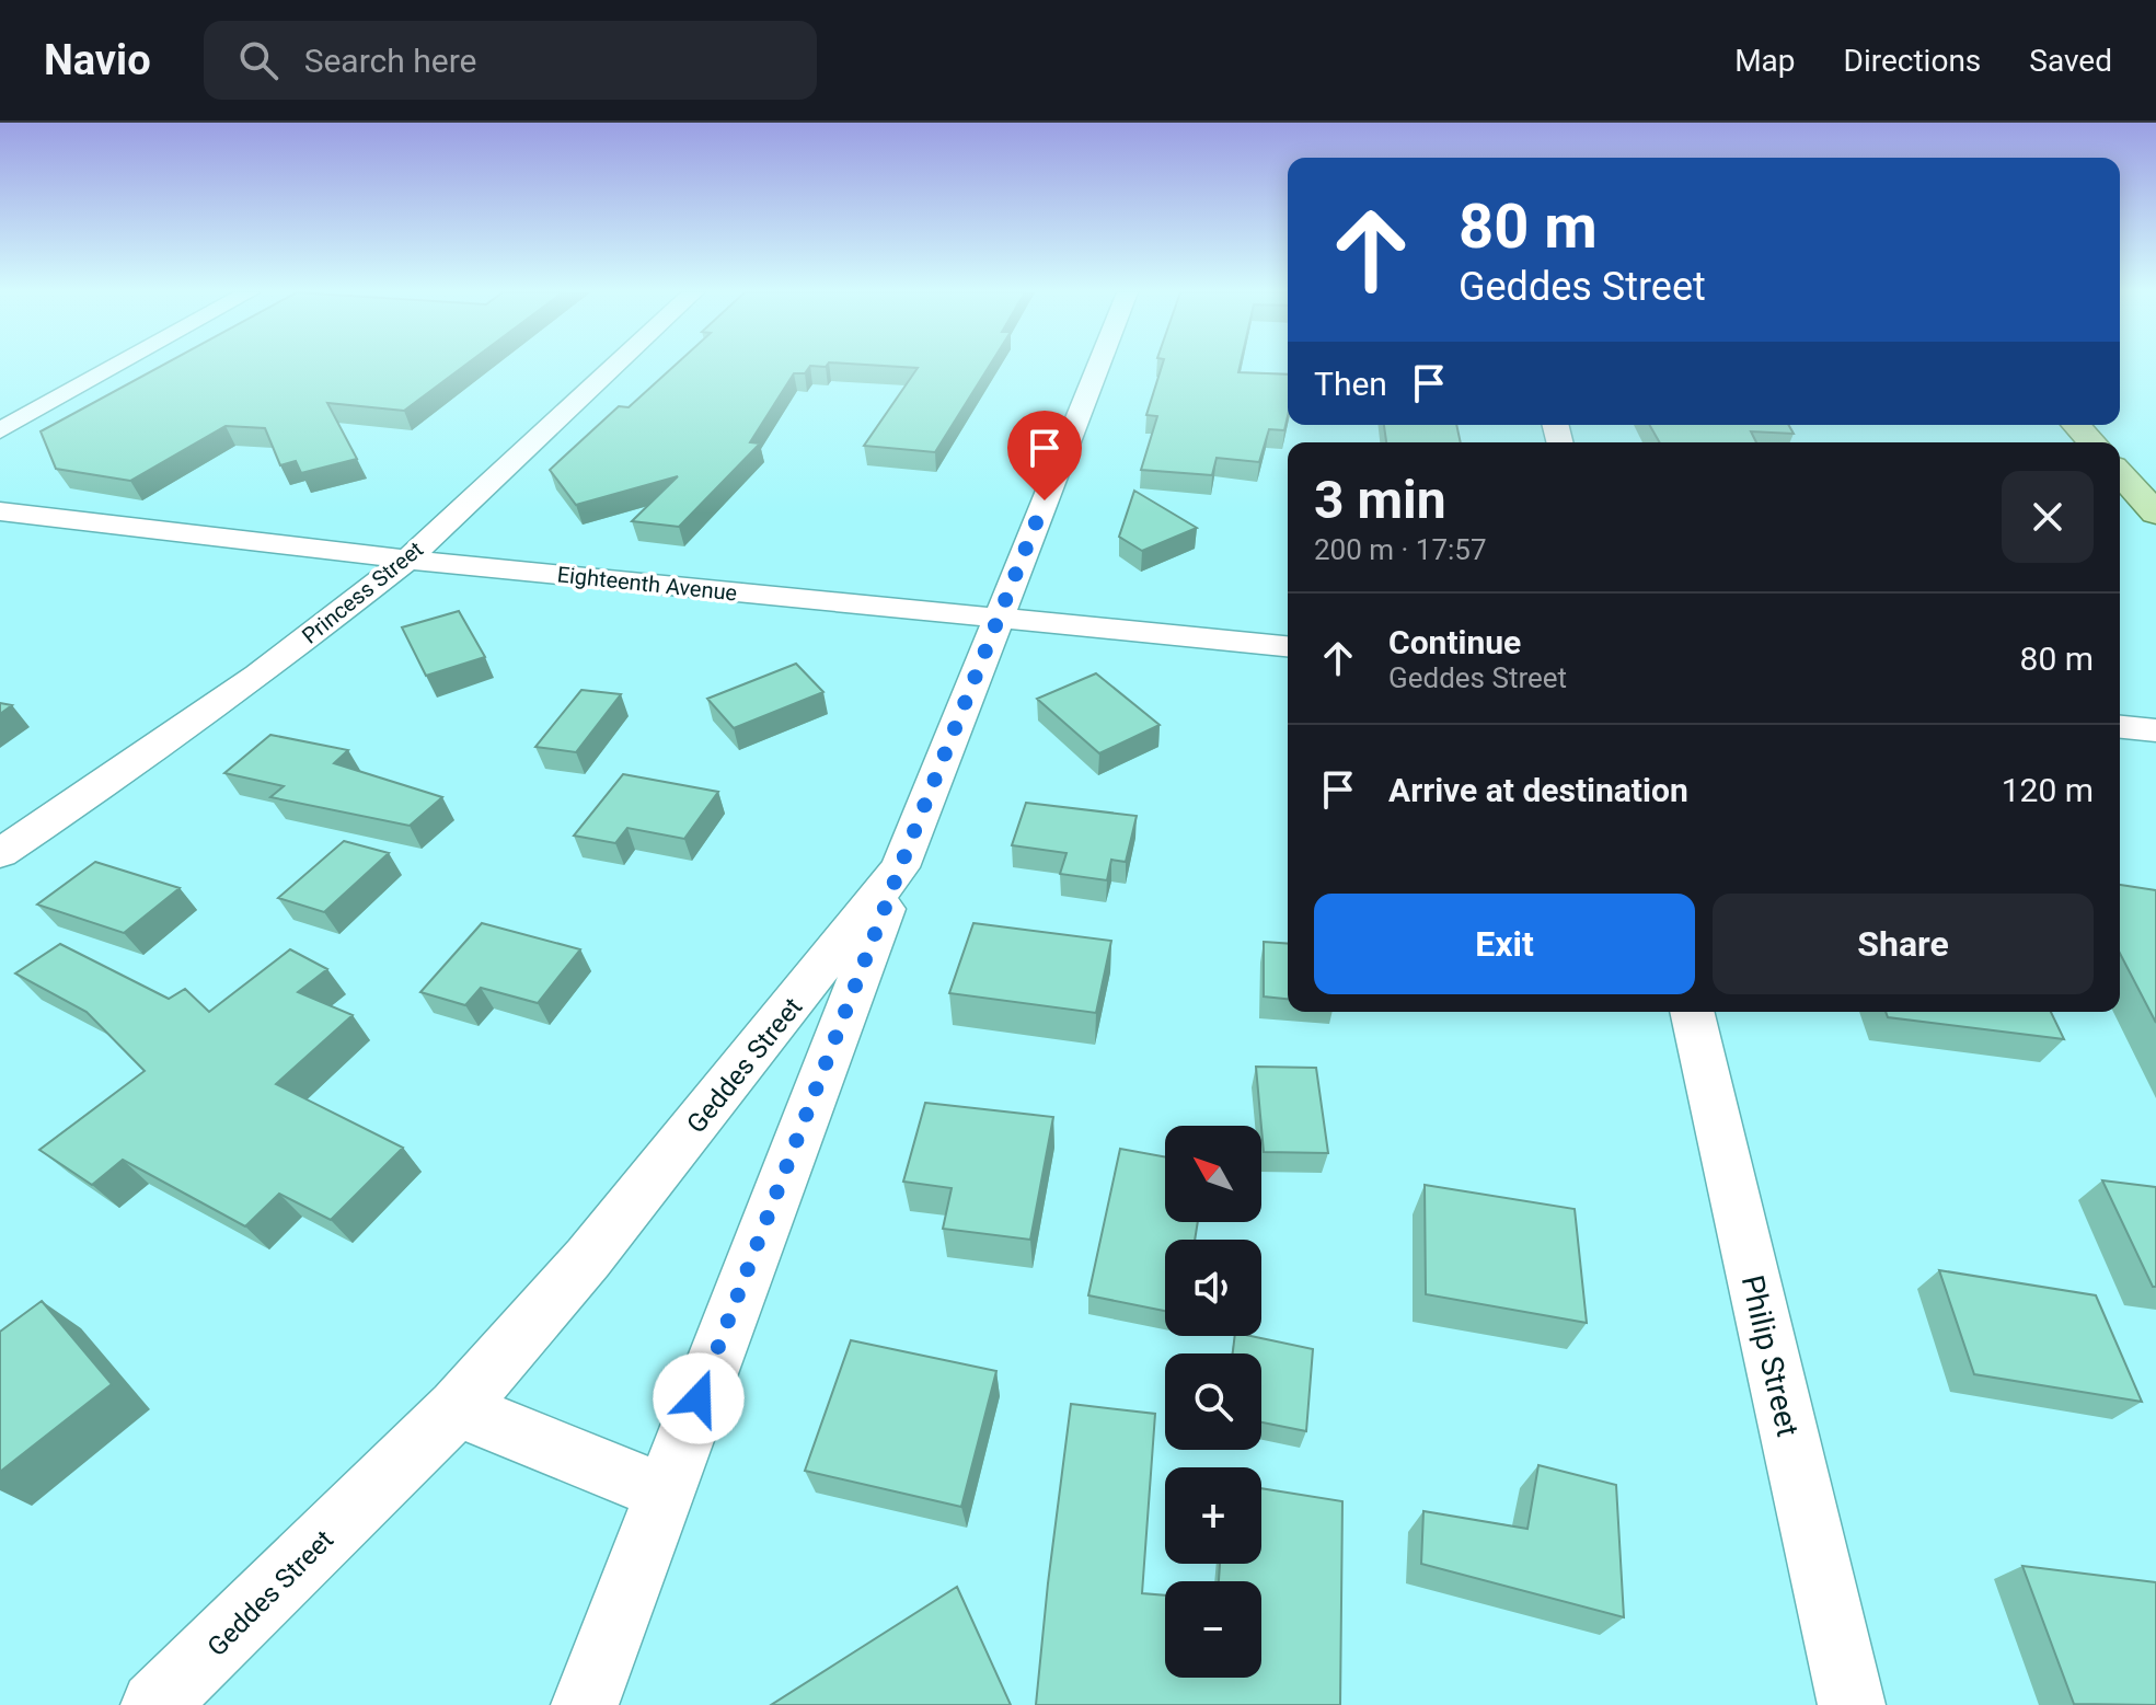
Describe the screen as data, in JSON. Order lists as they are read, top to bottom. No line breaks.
{"streets":{"street":["Eighteenth Avenue","Princess Street","Geddes Street","Philip Street"]},"crossings":[["Eighteenth Avenue","Princess Street"],["Eighteenth Avenue","Geddes Street"]],"north":"top left","page":{"header":"Navio","search":"Search here","nav":["Map","Directions","Saved"],"turn":["80 m","Geddes Street"],"then":"Then","heading":["3 min","200 m · 17:57"],"list":[{"name":"Continue","note":"Geddes Street","value":"80 m"},{"name":"Arrive at destination","value":"120 m"}],"buttons":["Exit","Share"],"map_buttons":["+","−"]}}
